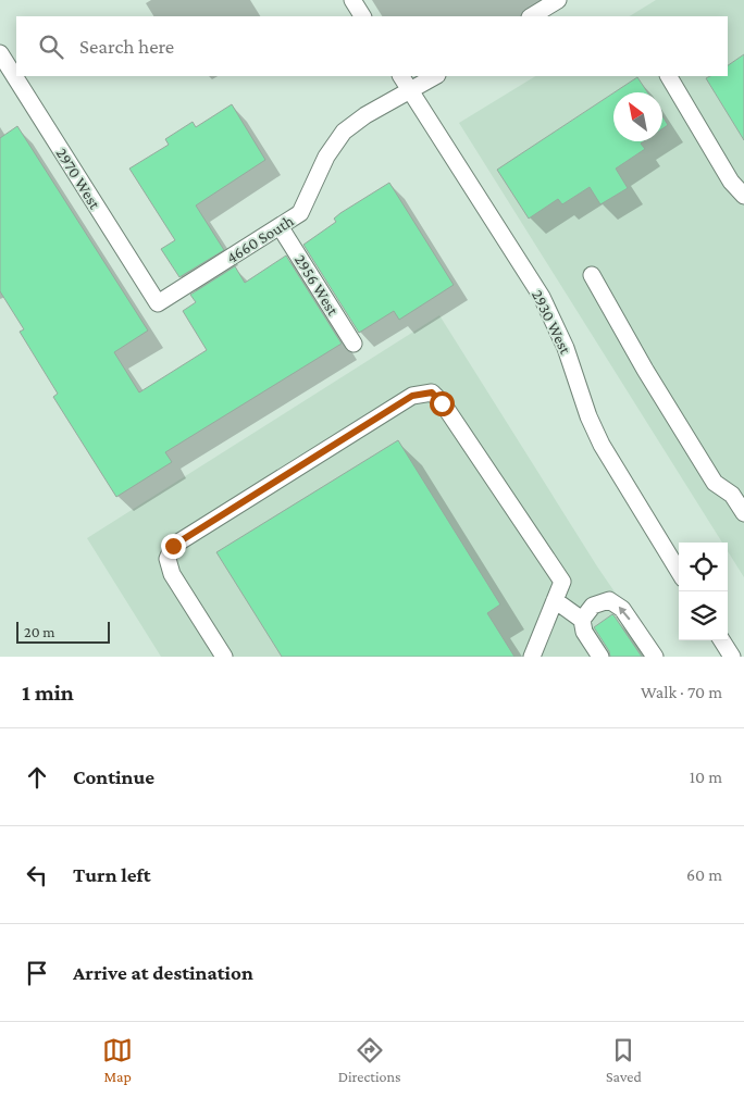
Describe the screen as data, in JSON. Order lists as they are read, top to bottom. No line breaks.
{"streets":{"lane":["2970 West","4660 South","2956 West","2930 West"]},"crossings":[["2970 West","4660 South"],["4660 South","2956 West"],["4660 South","2930 West"]],"scale_bar":"20 m","north":"top left","page":{"search":"Search here","scale":"20 m","heading":["1 min","Walk · 70 m"],"list":[["Continue","10 m"],["Turn left","60 m"],"Arrive at destination"],"nav":["Map","Directions","Saved"]}}
